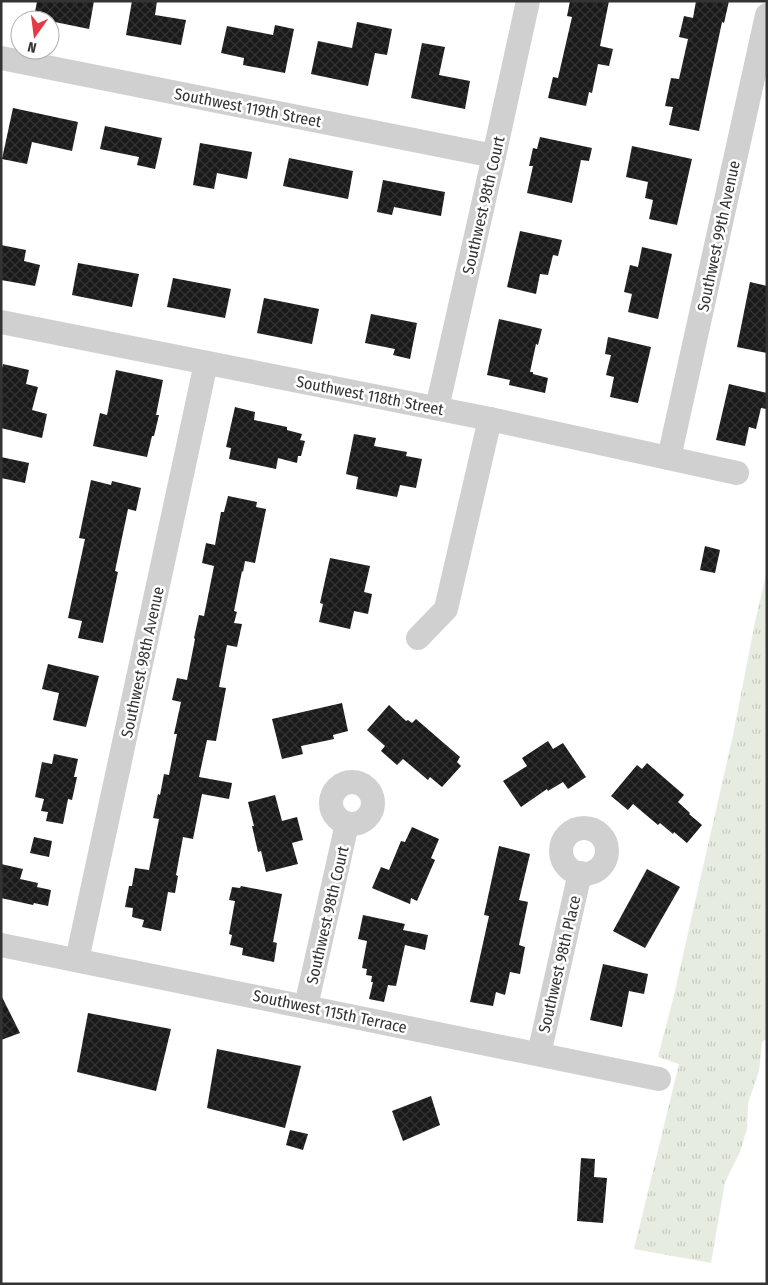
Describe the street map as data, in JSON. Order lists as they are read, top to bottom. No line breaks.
{"streets":{"street":["Southwest 119th Street","Southwest 98th Court","Southwest 99th Avenue","Southwest 118th Street","Southwest 98th Avenue","Southwest 98th Place","Southwest 115th Terrace"]},"crossings":[["Southwest 119th Street","Southwest 98th Court"],["Southwest 98th Court","Southwest 118th Street"],["Southwest 98th Court","Southwest 115th Terrace"],["Southwest 99th Avenue","Southwest 118th Street"],["Southwest 118th Street","Southwest 98th Avenue"],["Southwest 98th Avenue","Southwest 115th Terrace"],["Southwest 98th Place","Southwest 115th Terrace"]],"north":"bottom"}
